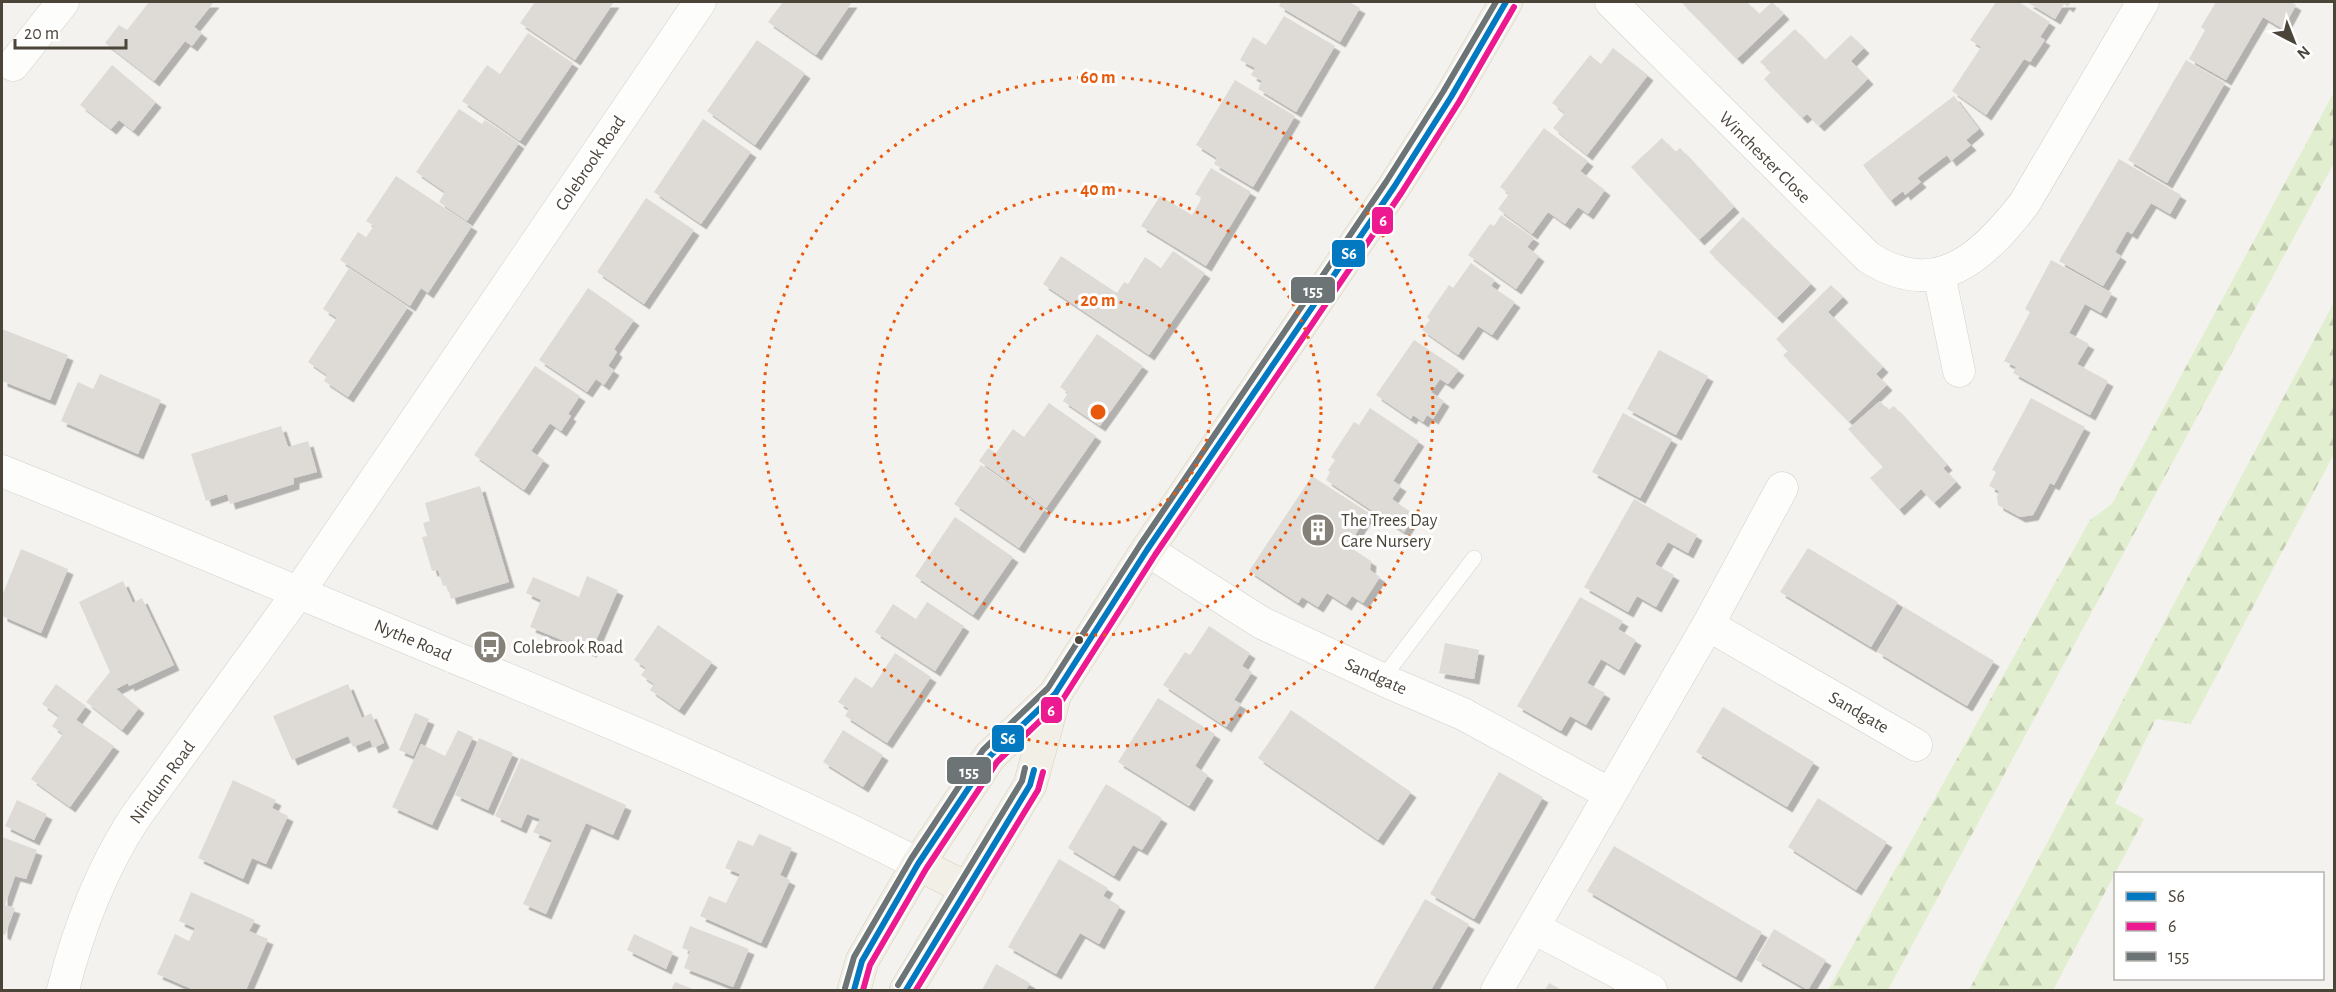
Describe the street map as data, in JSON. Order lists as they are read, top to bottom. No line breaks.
{"streets":{"street":["Winchester Close","Colebrook Road","Nythe Road","Sandgate","Nindum Road"]},"crossings":[["Colebrook Road","Nythe Road"],["Colebrook Road","Nindum Road"],["Nythe Road","Nindum Road"]],"places":{"building":["The Trees Day Care Nursery"],"bus stop":["Colebrook Road"]},"lines":["transit line S6","transit line 155","transit line 6"],"legend":["S6","6","155"],"scale_bar":"20 m","north":"bottom right","rings":["60 m","40 m","20 m"]}
